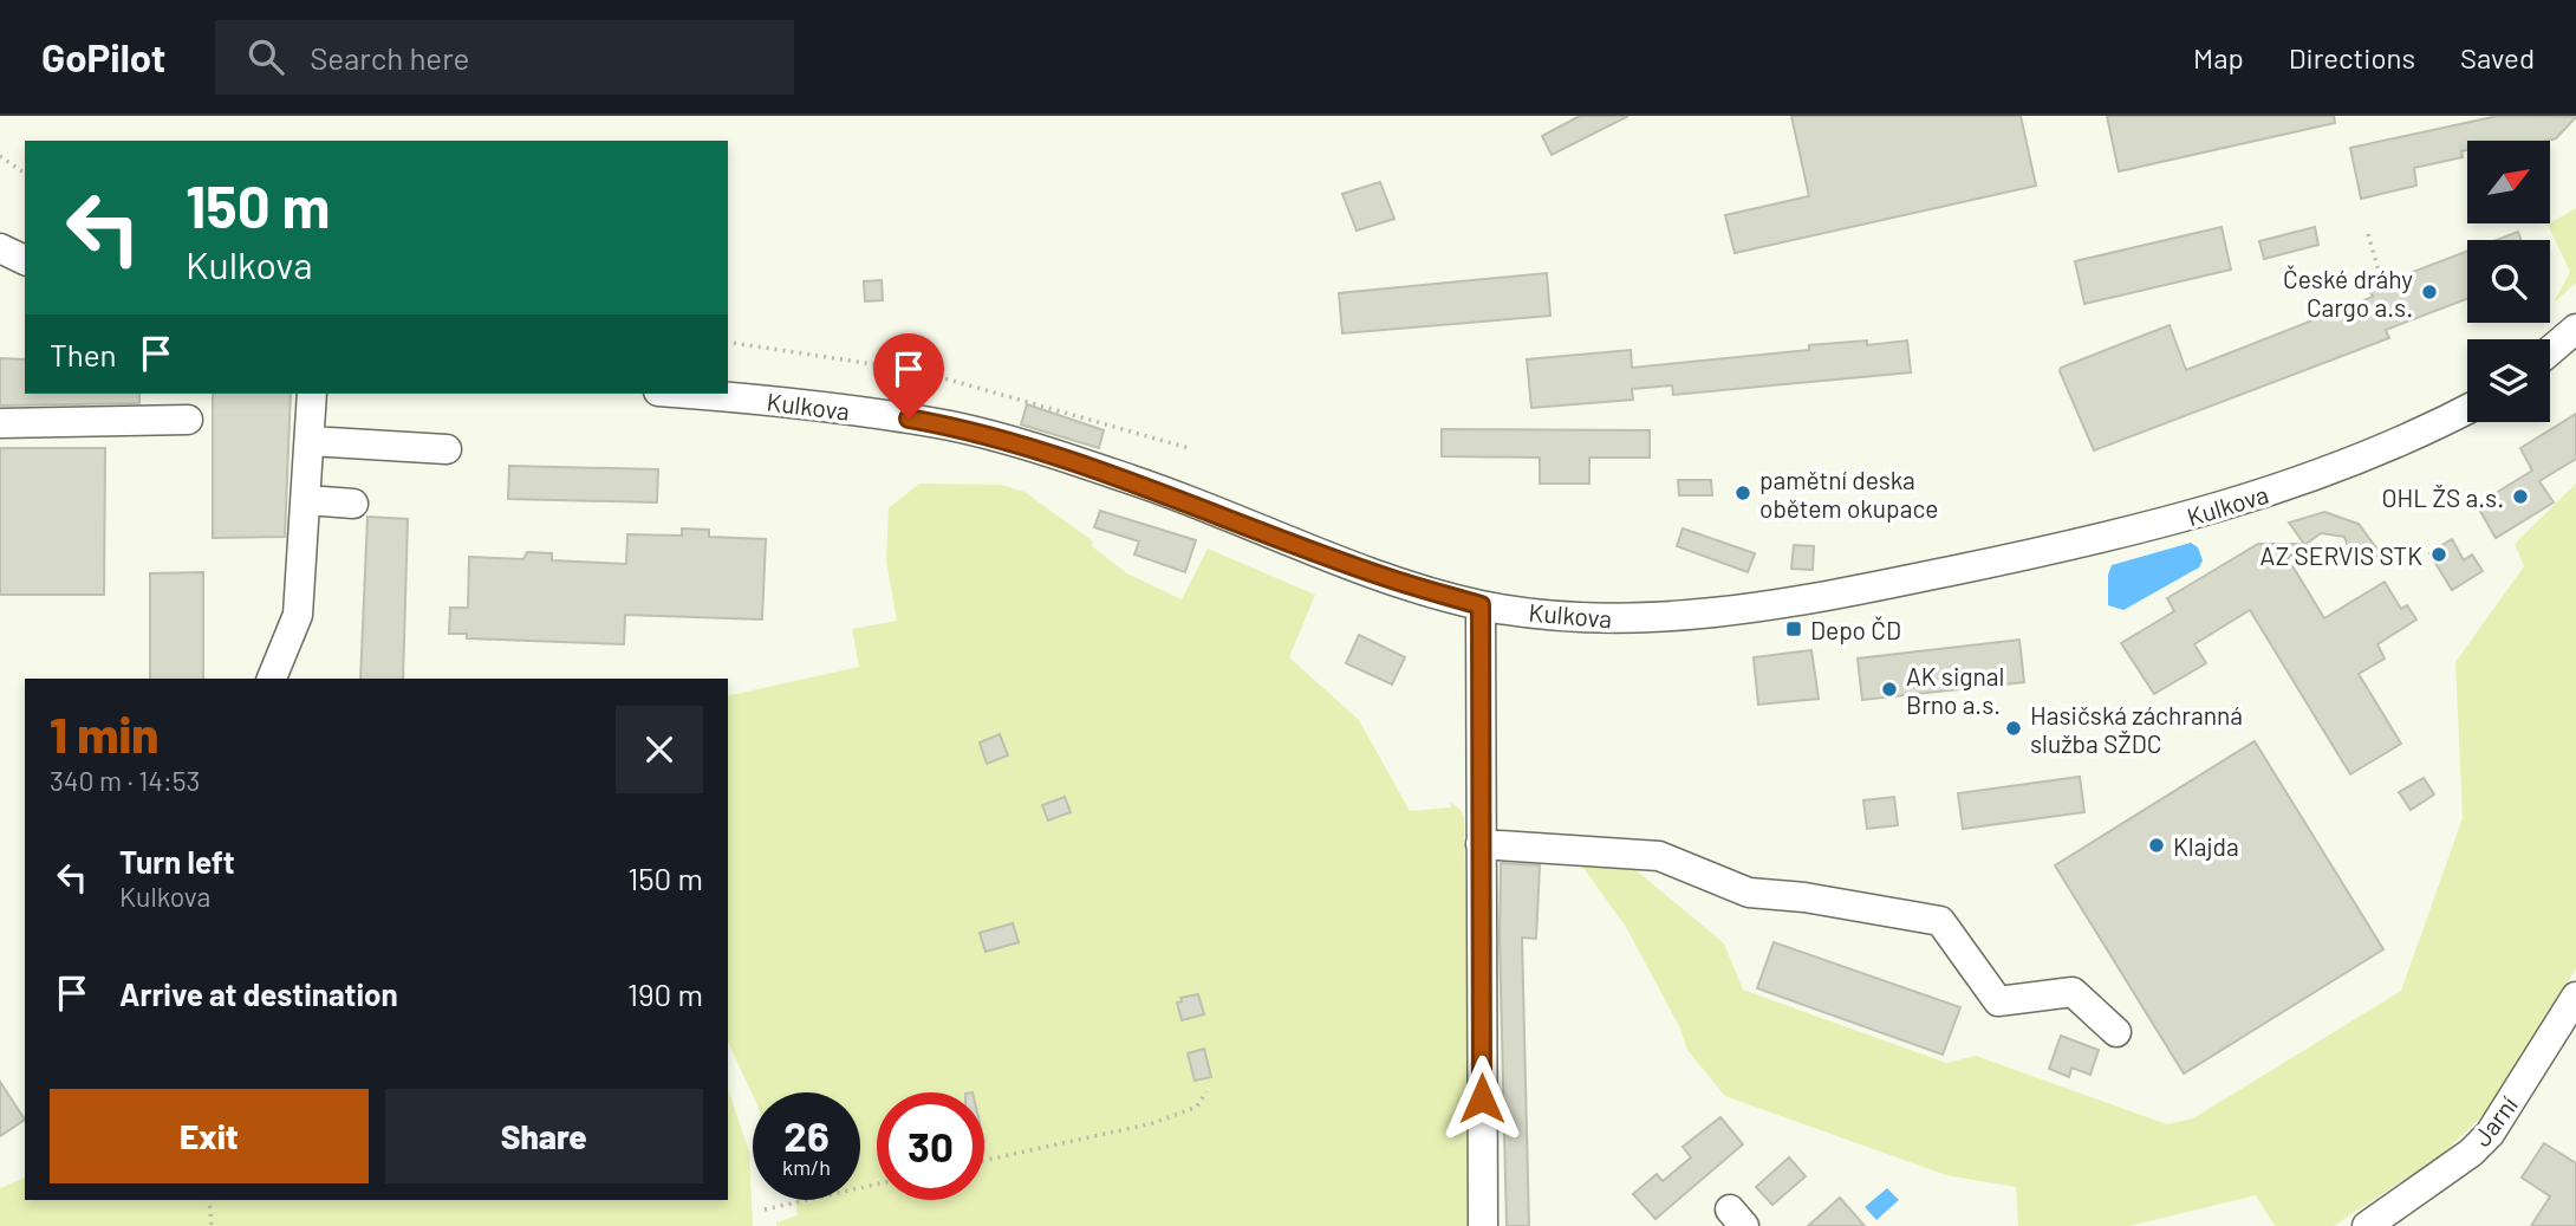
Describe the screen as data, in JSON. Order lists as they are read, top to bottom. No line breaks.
{"streets":{"street":["Kulkova","Jarní"]},"places":{"other":["České dráhy Cargo a.s.","pamětní deska obětem okupace","OHL ŽS a.s.","AZ SERVIS STK","AK signal Brno a.s.","Hasičská záchranná služba SŽDC","Klajda"],"transit":["Depo ČD"]},"north":"top right","page":{"header":"GoPilot","search":"Search here","nav":["Map","Directions","Saved"],"turn":["150 m","Kulkova"],"then":"Then","heading":["1 min","340 m · 14:53"],"list":[{"name":"Turn left","note":"Kulkova","value":"150 m"},{"name":"Arrive at destination","value":"190 m"}],"buttons":["Exit","Share"],"speed":"26 km/h","limit":"30"}}
